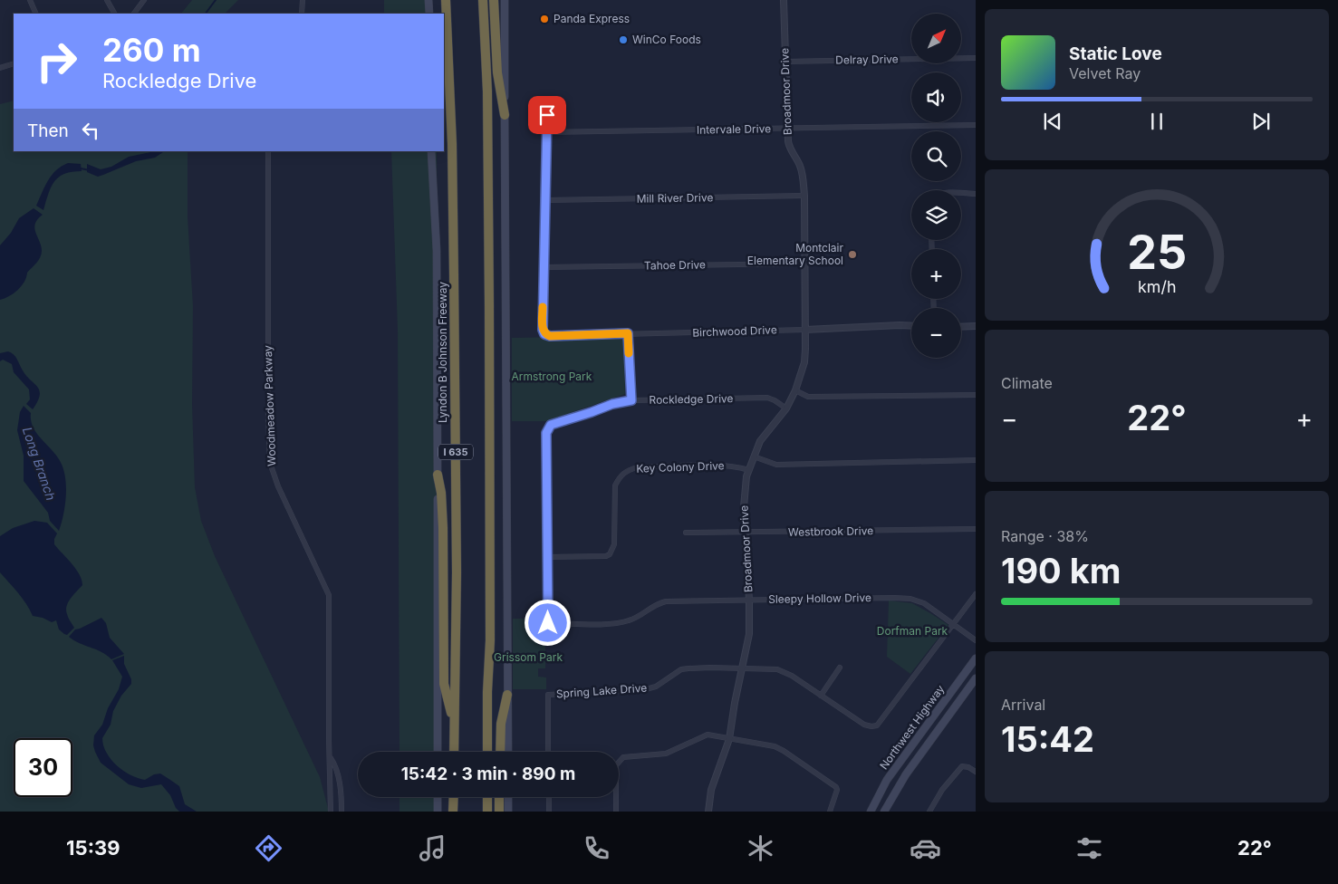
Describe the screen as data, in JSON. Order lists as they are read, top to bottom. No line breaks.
{"streets":{"highway":["Lyndon B Johnson Freeway","I 635"],"main road":["Northwest Highway"],"street":["Delray Drive","Broadmoor Drive","Intervale Drive","Mill River Drive","Tahoe Drive","Birchwood Drive","Rockledge Drive","Woodmeadow Parkway","Key Colony Drive","Westbrook Drive","Sleepy Hollow Drive","Spring Lake Drive"]},"crossings":[["Delray Drive","Broadmoor Drive"],["Broadmoor Drive","Intervale Drive"],["Broadmoor Drive","Mill River Drive"],["Broadmoor Drive","Tahoe Drive"],["Broadmoor Drive","Birchwood Drive"],["Broadmoor Drive","Rockledge Drive"],["Broadmoor Drive","Key Colony Drive"],["Broadmoor Drive","Westbrook Drive"],["Broadmoor Drive","Sleepy Hollow Drive"],["Broadmoor Drive","Spring Lake Drive"],["Tahoe Drive","Birchwood Drive"],["Rockledge Drive","Key Colony Drive"],["Rockledge Drive","Sleepy Hollow Drive"],["Sleepy Hollow Drive","Spring Lake Drive"]],"water":["Long Branch"],"parks":["Armstrong Park","Dorfman Park","Grissom Park"],"places":["Panda Express","WinCo Foods","Montclair Elementary School"],"north":"top right","page":{"map_buttons":["+","−"],"turn":["260 m","Rockledge Drive"],"song":["Static Love","Velvet Ray"],"then":"Then","tile":["Climate",["Range · 38%","190 km"],["Arrival","15:42"]],"heat":["−","22°","+"],"limit":"30","trip":"15:42 · 3 min · 890 m","tabs":["15:39","22°"],"gauge":["25","km/h"]}}
